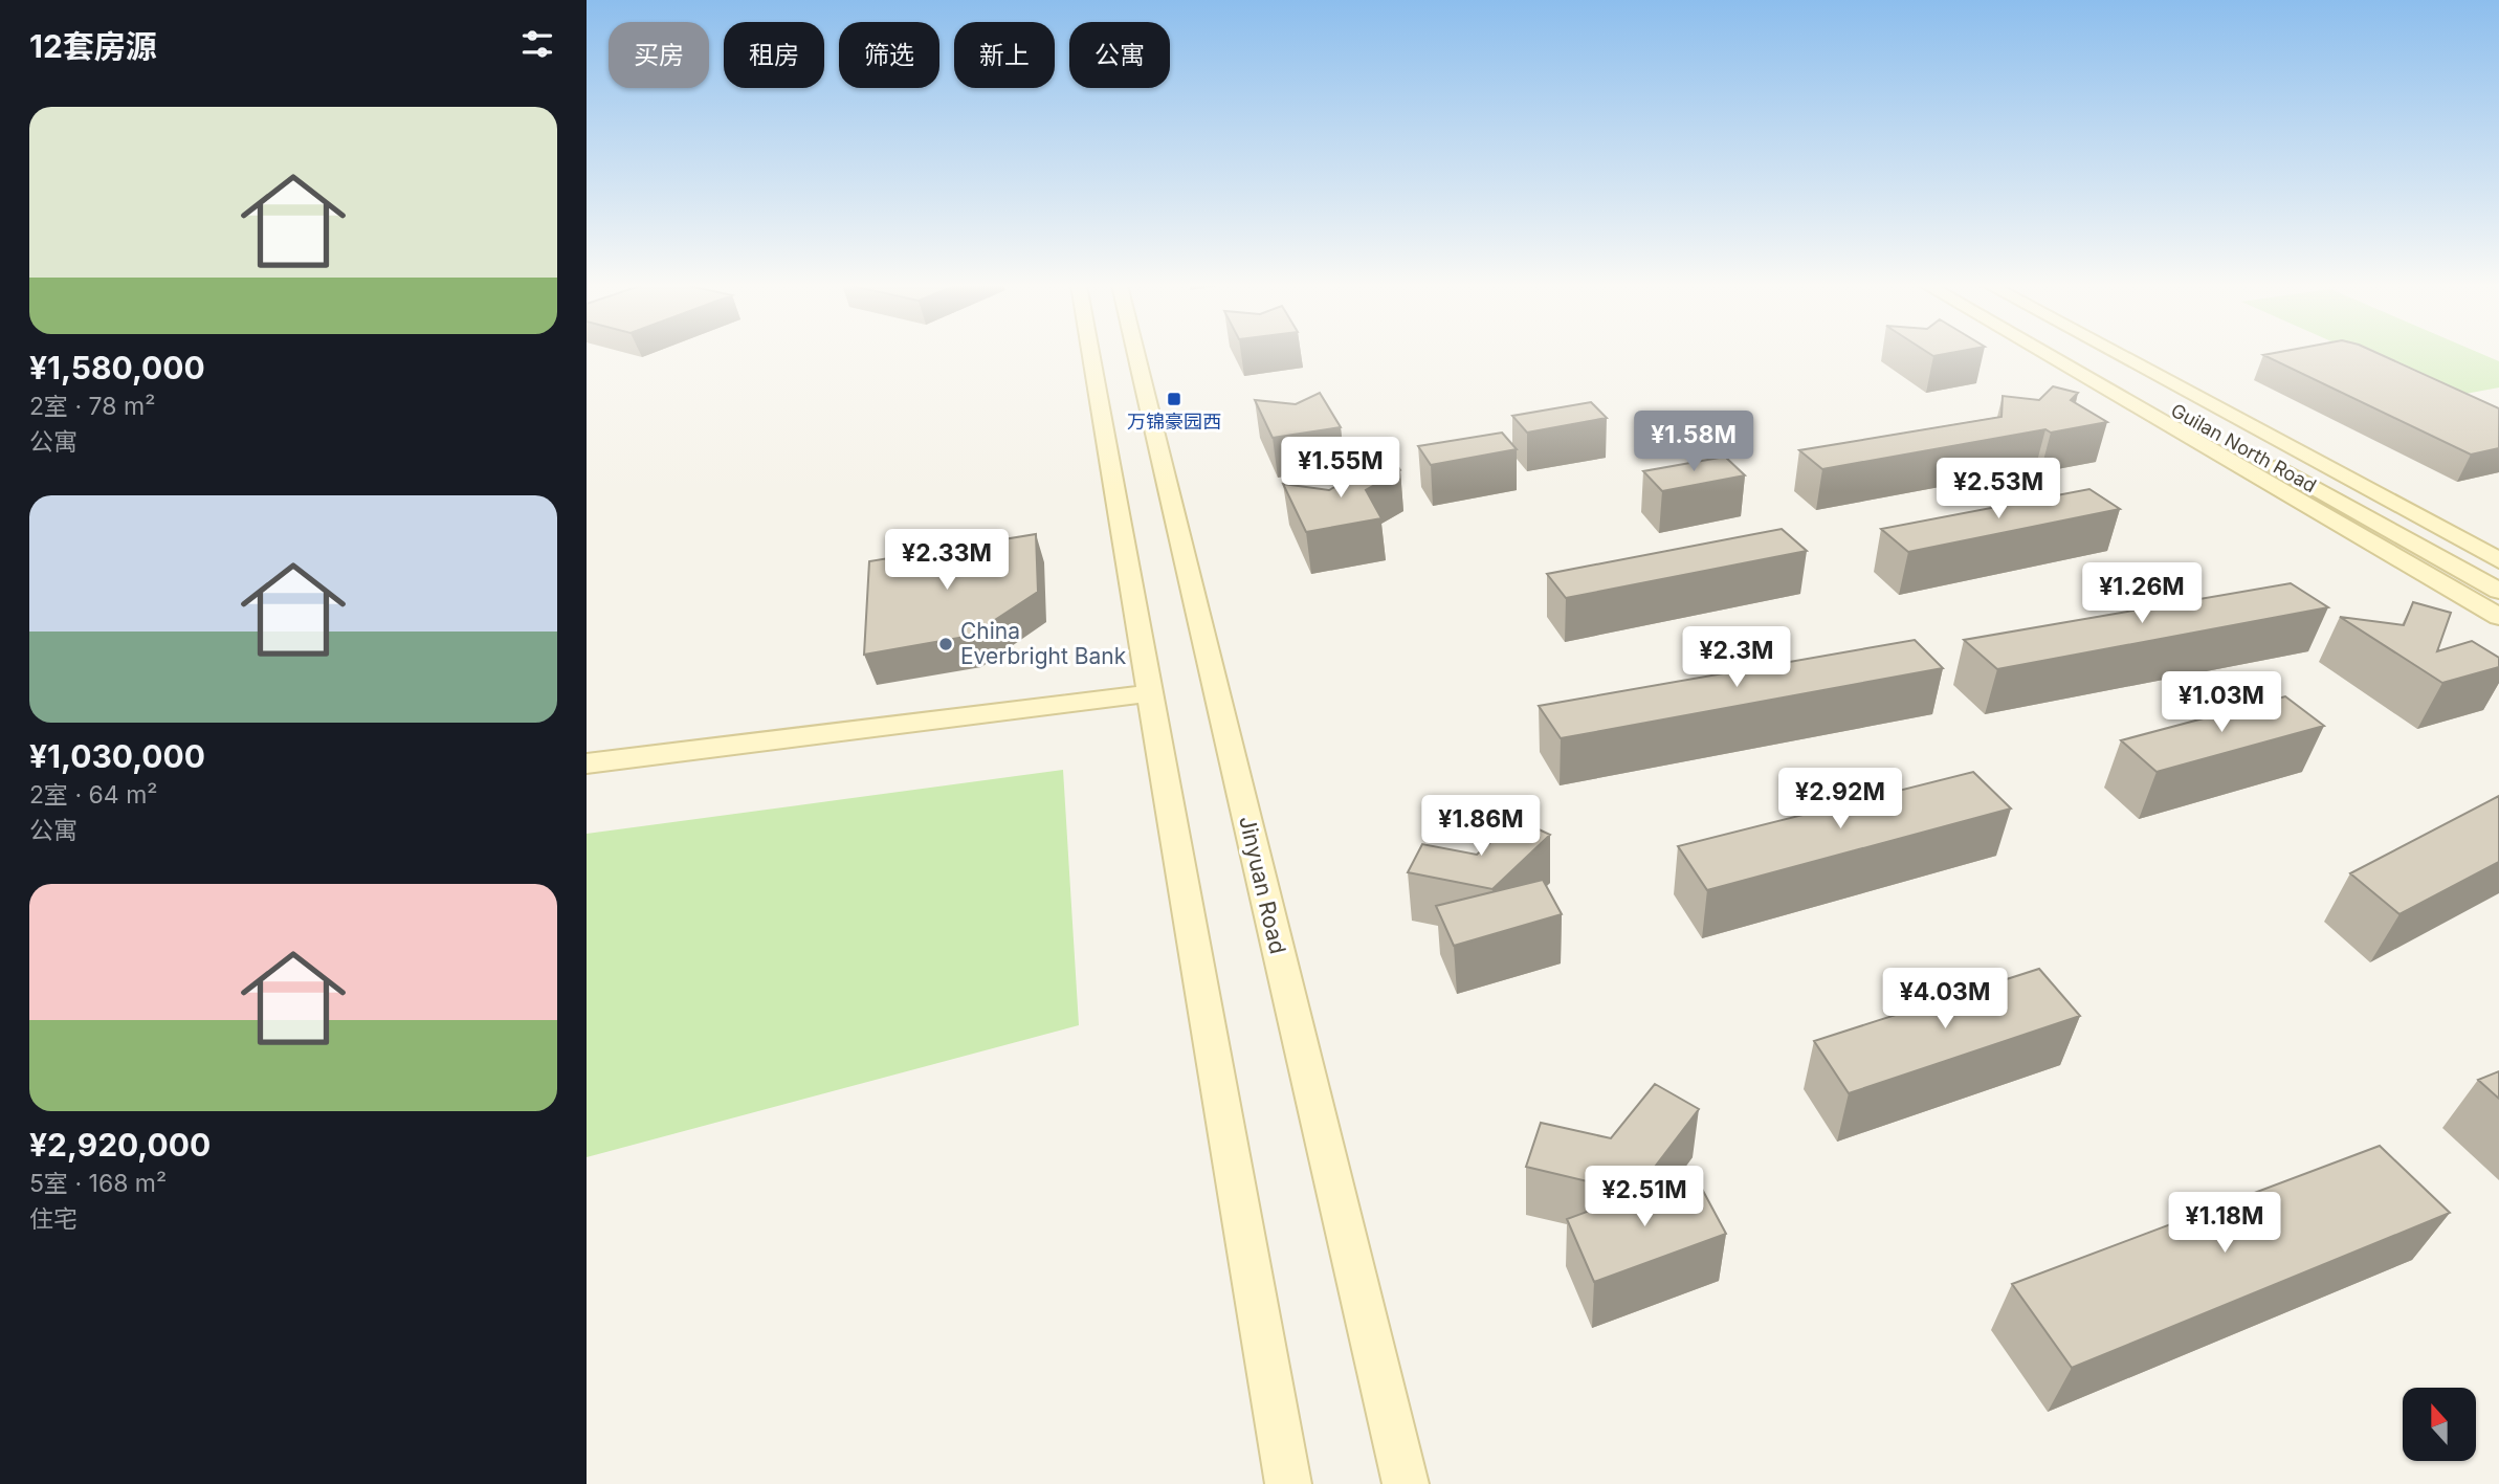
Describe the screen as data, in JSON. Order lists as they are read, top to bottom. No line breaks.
{"streets":{"main road":["Guilan North Road","Jinyuan Road"]},"places":{"transit":["万锦豪园西"],"other":["China Everbright Bank"]},"north":"top","page":{"heading":"12套房源","chip":["买房","租房","筛选","新上","公寓"],"list":[{"name":"¥1,580,000","note":"2室 · 78 m² · 公寓"},{"name":"¥1,030,000","note":"2室 · 64 m² · 公寓"},{"name":"¥2,920,000","note":"5室 · 168 m² · 住宅"}],"price":["¥1.58M","¥1.55M","¥2.53M","¥2.33M","¥1.26M","¥2.3M","¥1.03M","¥2.92M","¥1.86M","¥4.03M","¥2.51M","¥1.18M"]}}
